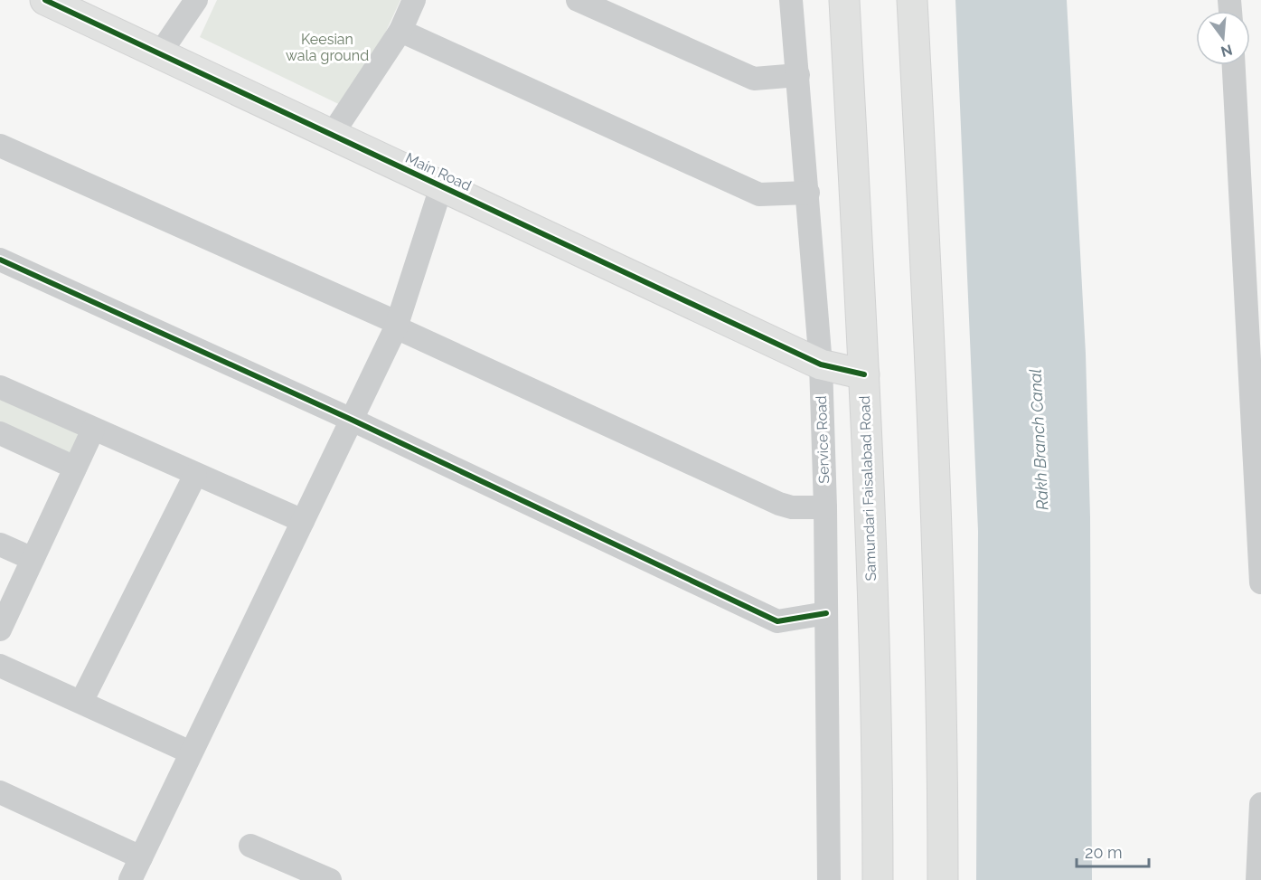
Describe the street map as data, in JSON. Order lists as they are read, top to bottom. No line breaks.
{"streets":{"main road":["Main Road","Samundari Faisalabad Road"],"street":["Service Road"]},"crossings":[["Main Road","Service Road"],["Main Road","Samundari Faisalabad Road"]],"water":["Rakh Branch Canal"],"parks":["Keesian wala ground"],"scale_bar":"20 m","north":"bottom"}
